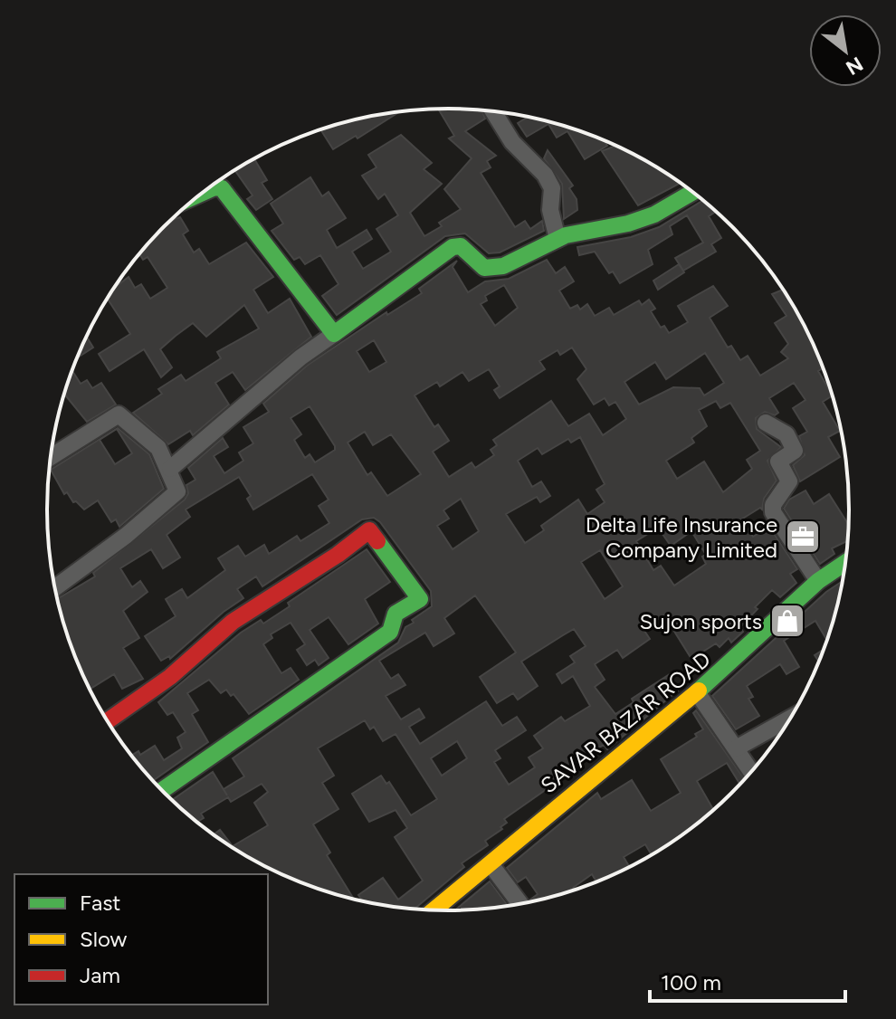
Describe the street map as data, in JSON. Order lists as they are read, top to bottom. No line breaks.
{"streets":{"street":["SAVAR BAZAR ROAD"]},"places":{"office":["Delta Life Insurance Company Limited"],"shop":["Sujon sports"]},"legend":["Fast","Slow","Jam"],"scale_bar":"100 m","north":"bottom right"}
